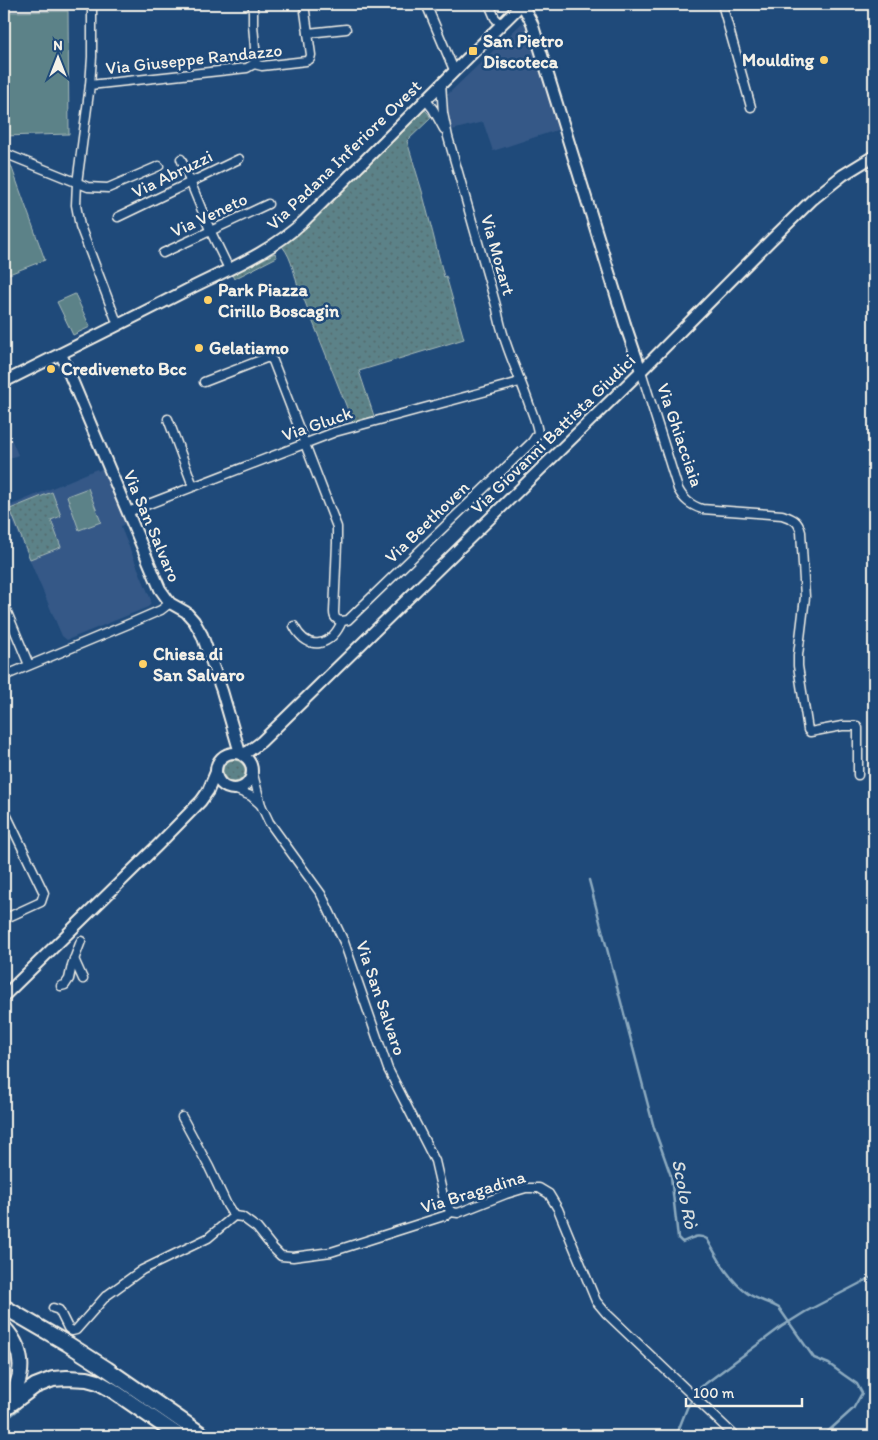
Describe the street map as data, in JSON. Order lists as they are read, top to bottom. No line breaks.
{"streets":{"street":["Via Giuseppe Randazzo","Via Padana Inferiore Ovest","Via Abruzzi","Via Veneto","Via Mozart","Via Gluck","Via Giovanni Battista Giudici","Via Ghiacciaia","Via Beethoven","Via San Salvaro","Via Bragadina"]},"crossings":[["Via Giuseppe Randazzo","Via Padana Inferiore Ovest"],["Via Padana Inferiore Ovest","Via Mozart"],["Via Padana Inferiore Ovest","Via Ghiacciaia"],["Via Padana Inferiore Ovest","Via San Salvaro"],["Via Mozart","Via Gluck"],["Via Mozart","Via Beethoven"],["Via Gluck","Via Beethoven"],["Via Gluck","Via San Salvaro"],["Via Giovanni Battista Giudici","Via Ghiacciaia"],["Via Giovanni Battista Giudici","Via San Salvaro"],["Via San Salvaro","Via Bragadina"]],"water":["Scolo Rò"],"places":{"transit":["San Pietro Discoteca"],"other":["Moulding","Park Piazza Cirillo Boscagin","Gelatiamo","Crediveneto Bcc","Chiesa di San Salvaro"]},"scale_bar":"100 m","north":"top"}
